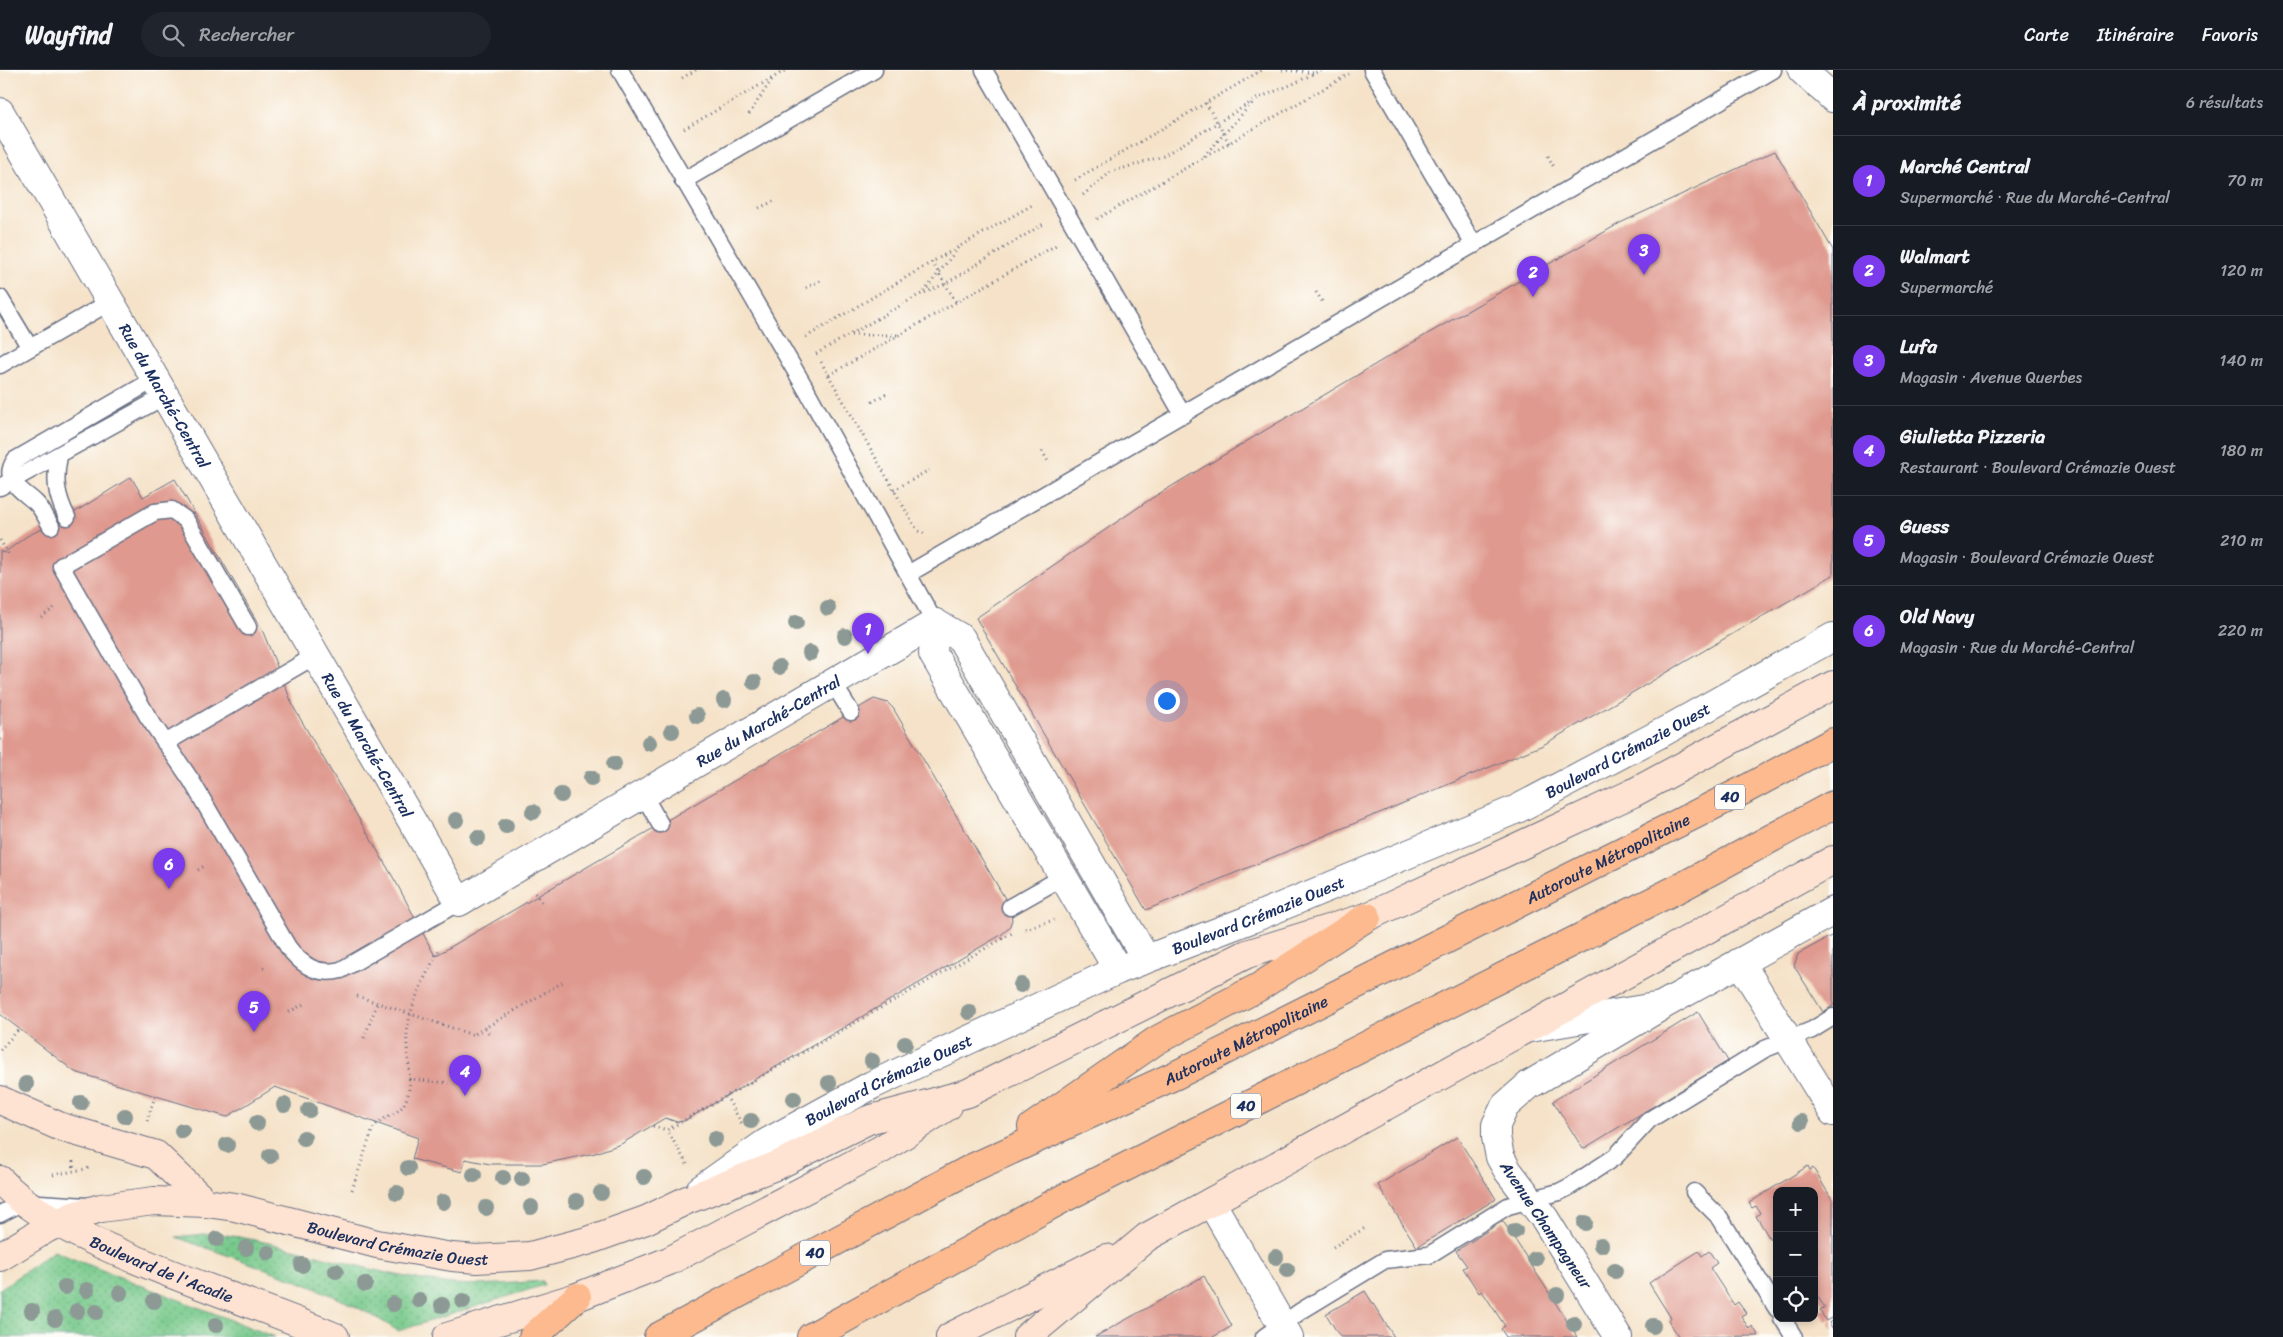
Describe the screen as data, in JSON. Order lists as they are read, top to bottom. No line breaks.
{"streets":{"highway":["40","Autoroute Métropolitaine"],"main road":["Boulevard Crémazie Ouest","Boulevard de l'Acadie"],"street":["Rue du Marché-Central","Avenue Champagneur"]},"crossings":[["Boulevard Crémazie Ouest","Boulevard de l'Acadie"]],"page":{"header":"Wayfind","search":"Rechercher","nav":["Carte","Itinéraire","Favoris"],"heading":["À proximité","6 résultats"],"list":[{"mark":"1","name":"Marché Central","note":"Supermarché · Rue du Marché-Central","value":"70 m"},{"mark":"2","name":"Walmart","note":"Supermarché","value":"120 m"},{"mark":"3","name":"Lufa","note":"Magasin · Avenue Querbes","value":"140 m"},{"mark":"4","name":"Giulietta Pizzeria","note":"Restaurant · Boulevard Crémazie Ouest","value":"180 m"},{"mark":"5","name":"Guess","note":"Magasin · Boulevard Crémazie Ouest","value":"210 m"},{"mark":"6","name":"Old Navy","note":"Magasin · Rue du Marché-Central","value":"220 m"}],"pins":["3","2","1","6","5","4"],"map_buttons":["+","−"]}}
